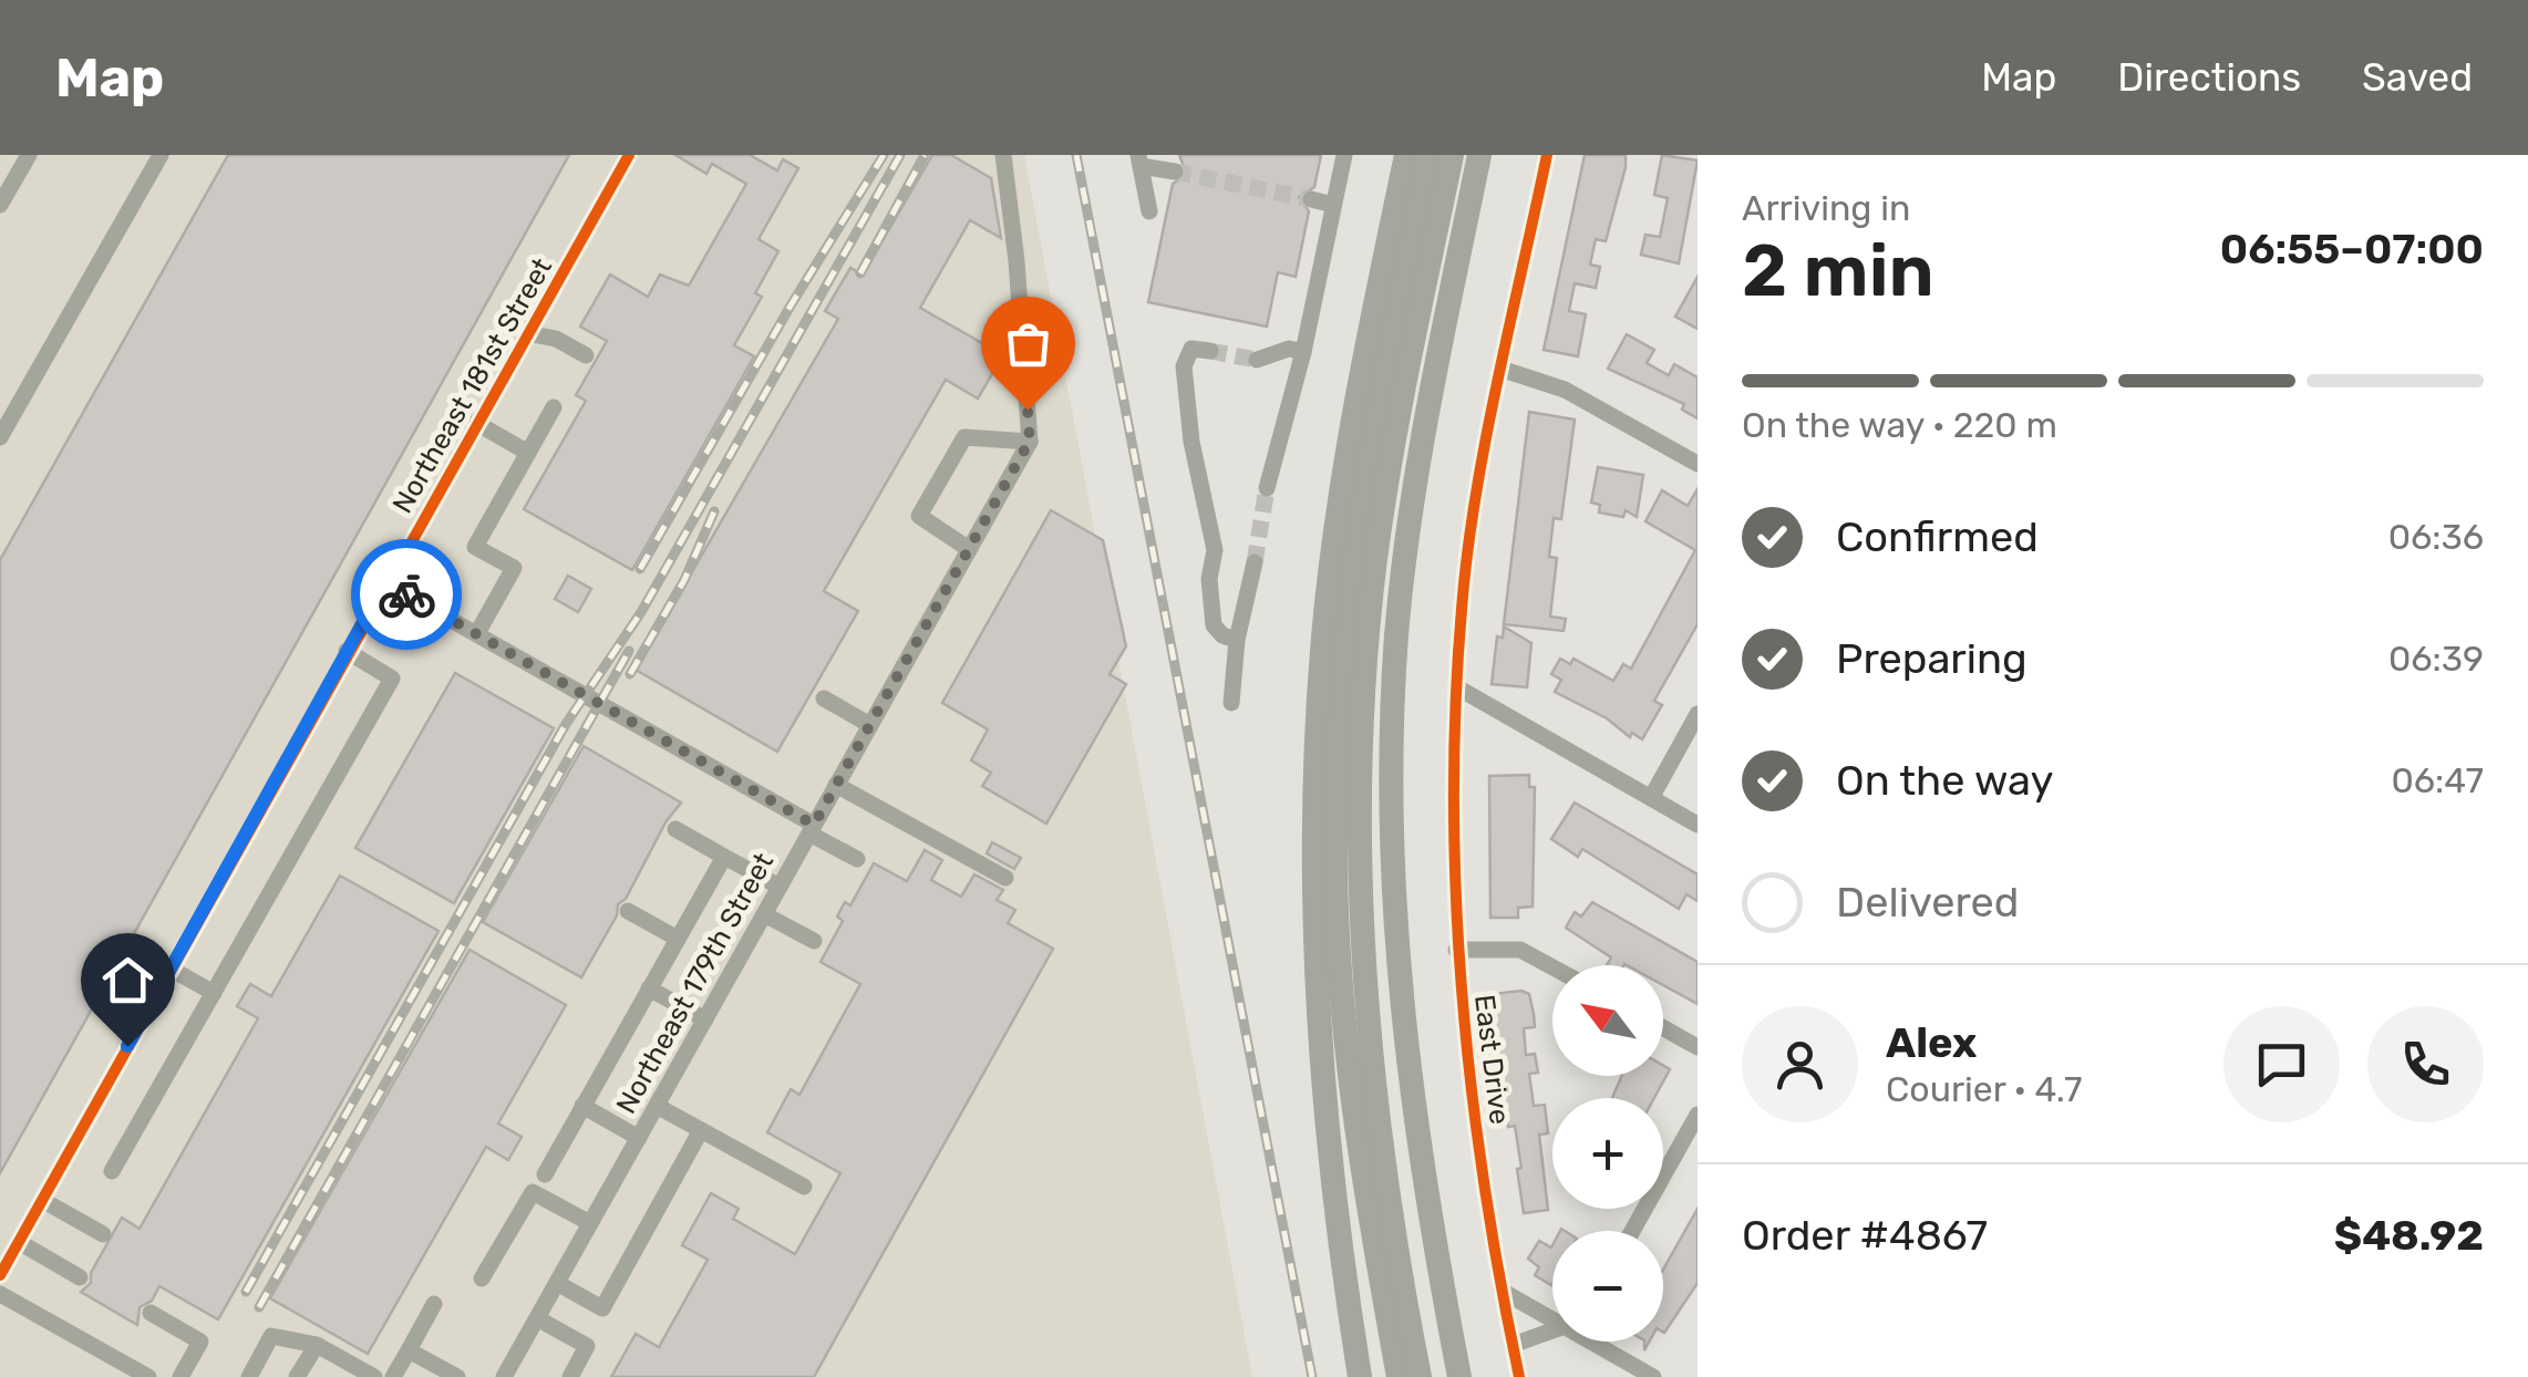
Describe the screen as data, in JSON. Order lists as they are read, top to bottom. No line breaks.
{"streets":{"street":["Northeast 181st Street","Northeast 179th Street","East Drive"]},"north":"top left","page":{"header":"Map","nav":["Map","Directions","Saved"],"heading":["2 min","Arriving in","06:55–07:00"],"panel":["Alex","Courier · 4.7","Order #4867","$48.92"],"bar":"On the way · 220 m","list":[["Confirmed","06:36"],["Preparing","06:39"],["On the way","06:47"],"Delivered"],"map_buttons":["+","−"]}}
